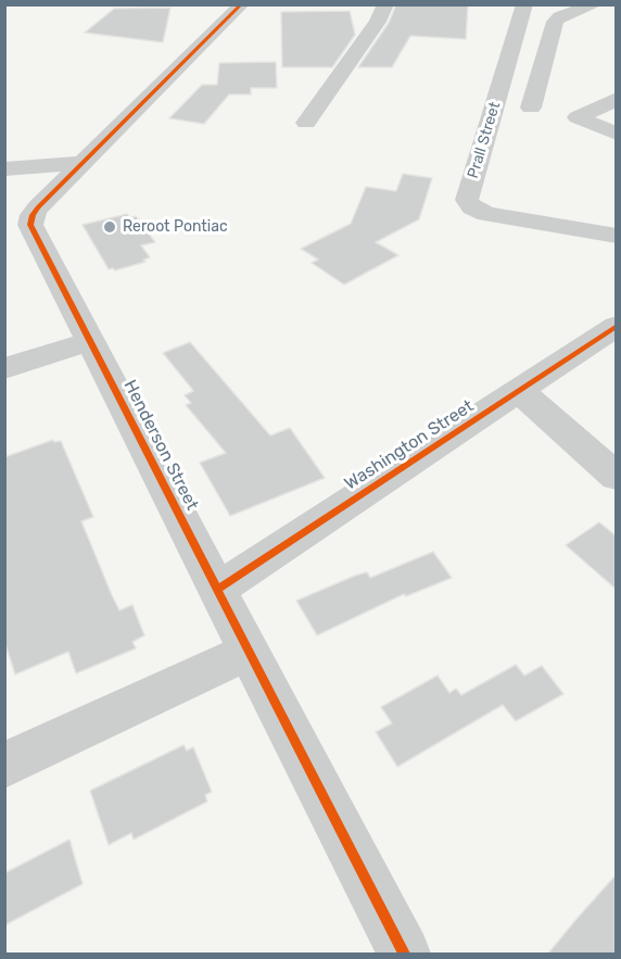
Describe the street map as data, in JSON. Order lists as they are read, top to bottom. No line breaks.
{"streets":{"street":["Prall Street","Henderson Street","Washington Street"]},"crossings":[["Henderson Street","Washington Street"]],"places":["Reroot Pontiac"]}
